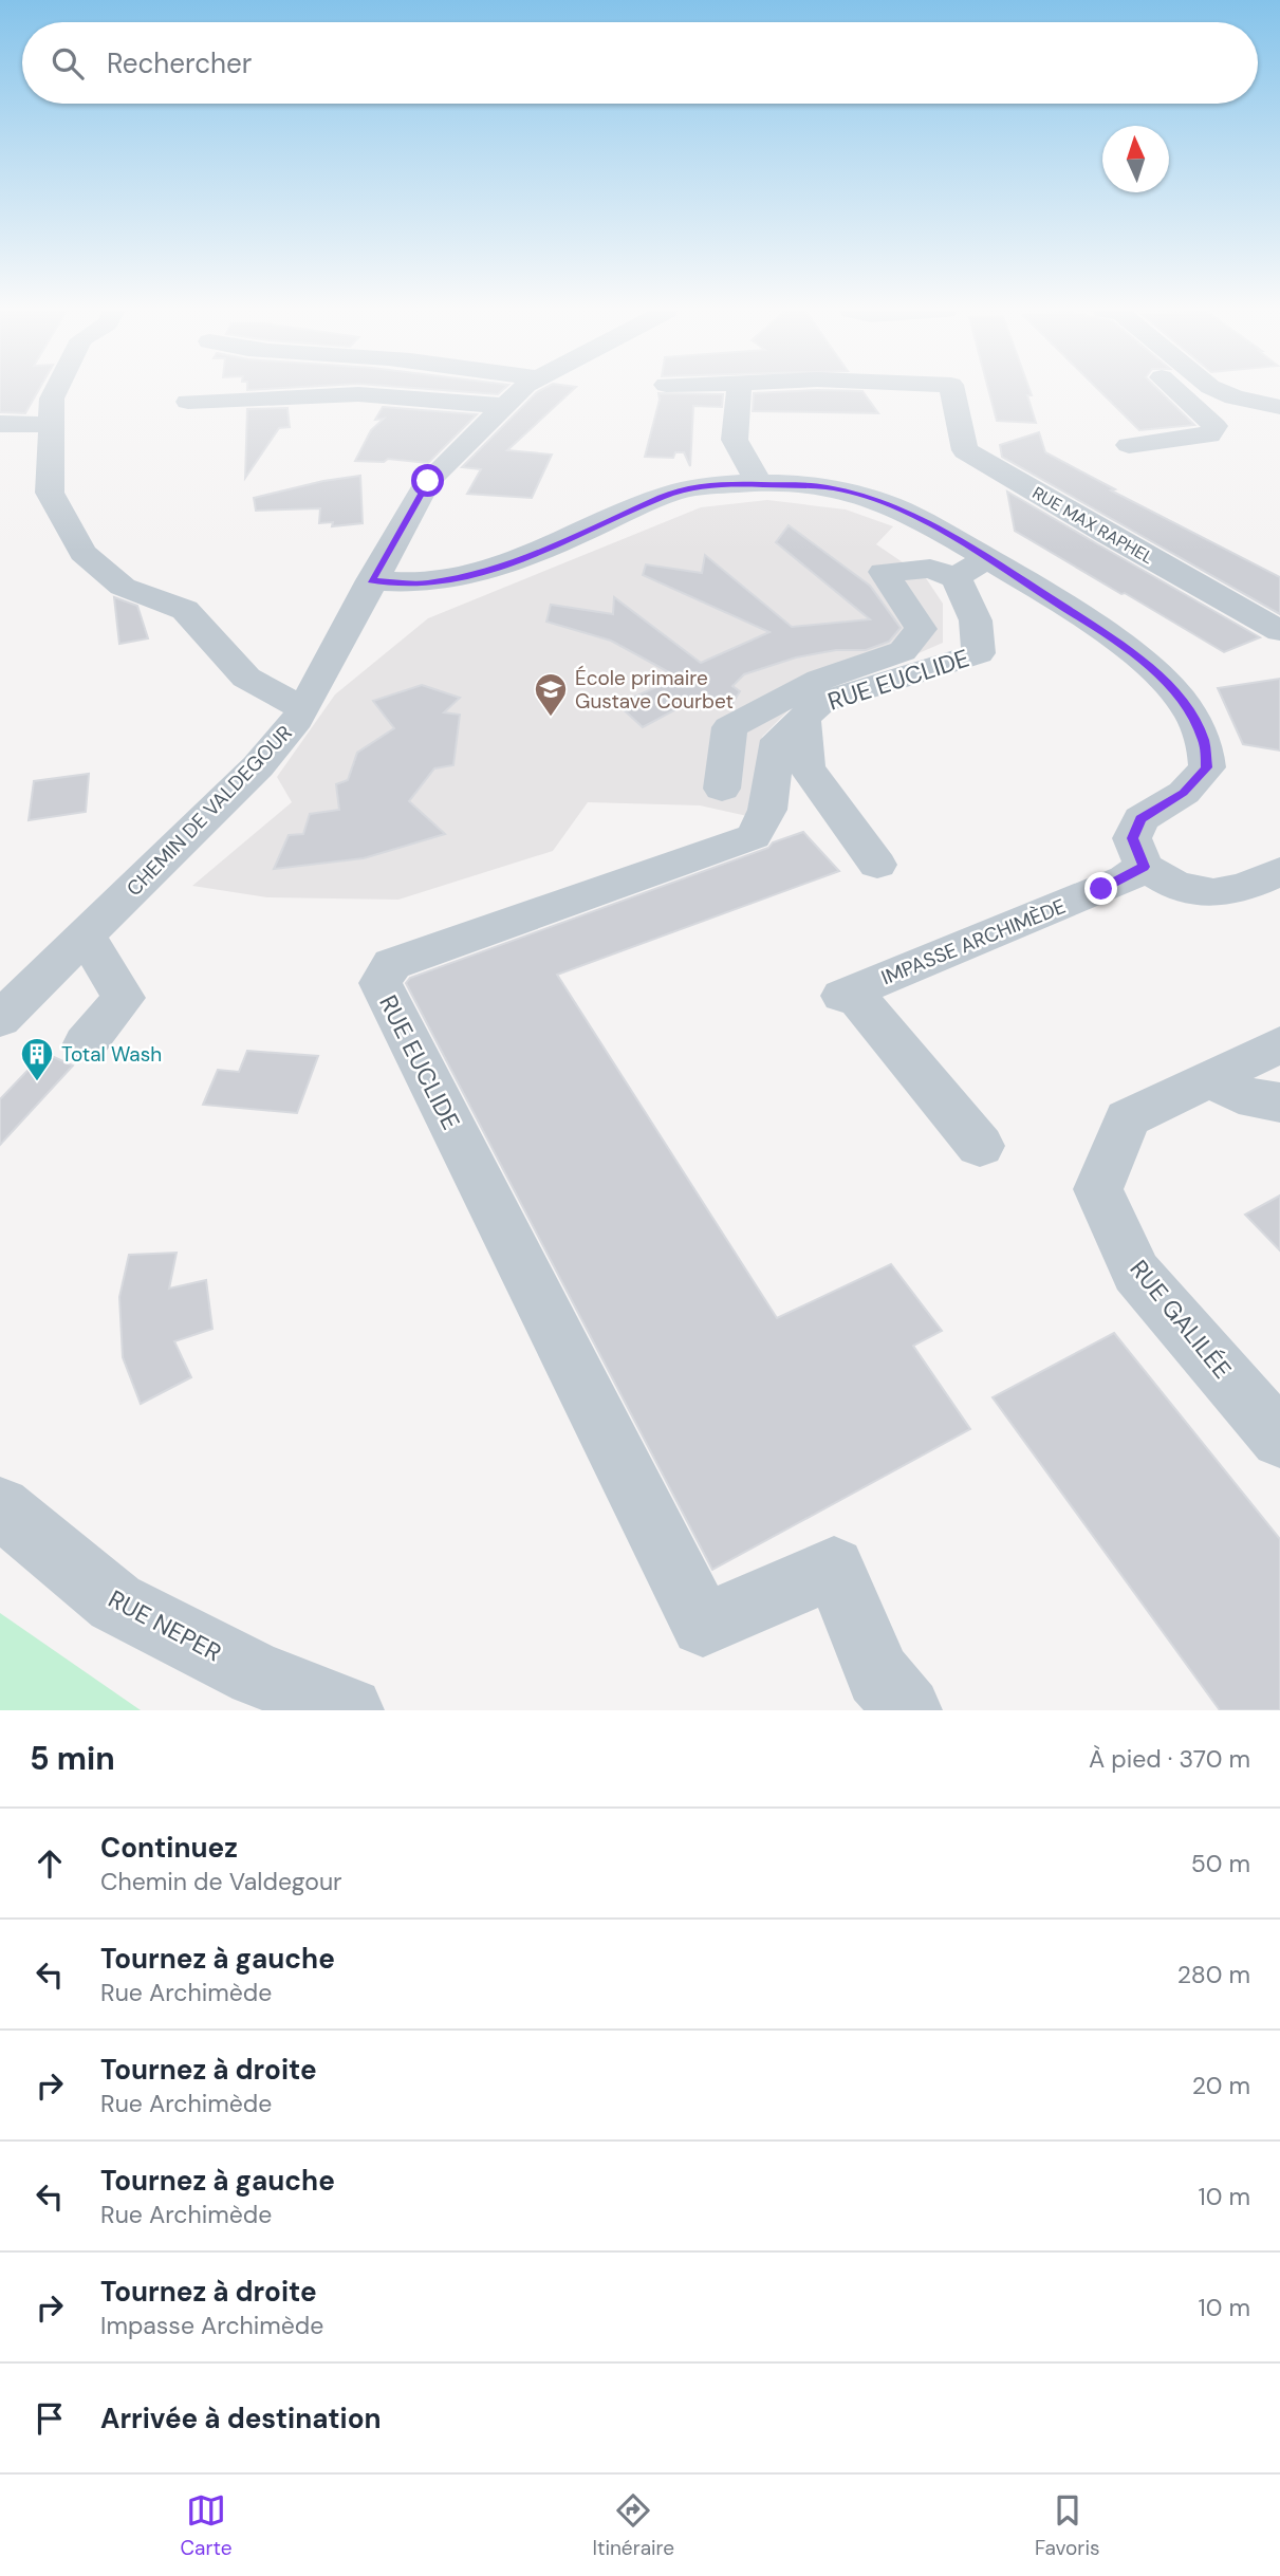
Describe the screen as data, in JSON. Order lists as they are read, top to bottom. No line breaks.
{"streets":{"street":["RUE MAX RAPHEL","RUE EUCLIDE","CHEMIN DE VALDEGOUR","IMPASSE ARCHIMÈDE","RUE GALILÉE","RUE NEPER"]},"places":{"school or university":["École primaire Gustave Courbet"],"building":["Total Wash"]},"north":"top","page":{"search":"Rechercher","heading":["5 min","À pied · 370 m"],"list":[["Continuez","Chemin de Valdegour","50 m"],["Tournez à gauche","Rue Archimède","280 m"],["Tournez à droite","Rue Archimède","20 m"],["Tournez à gauche","Rue Archimède","10 m"],["Tournez à droite","Impasse Archimède","10 m"],"Arrivée à destination"],"nav":["Carte","Itinéraire","Favoris"]}}
